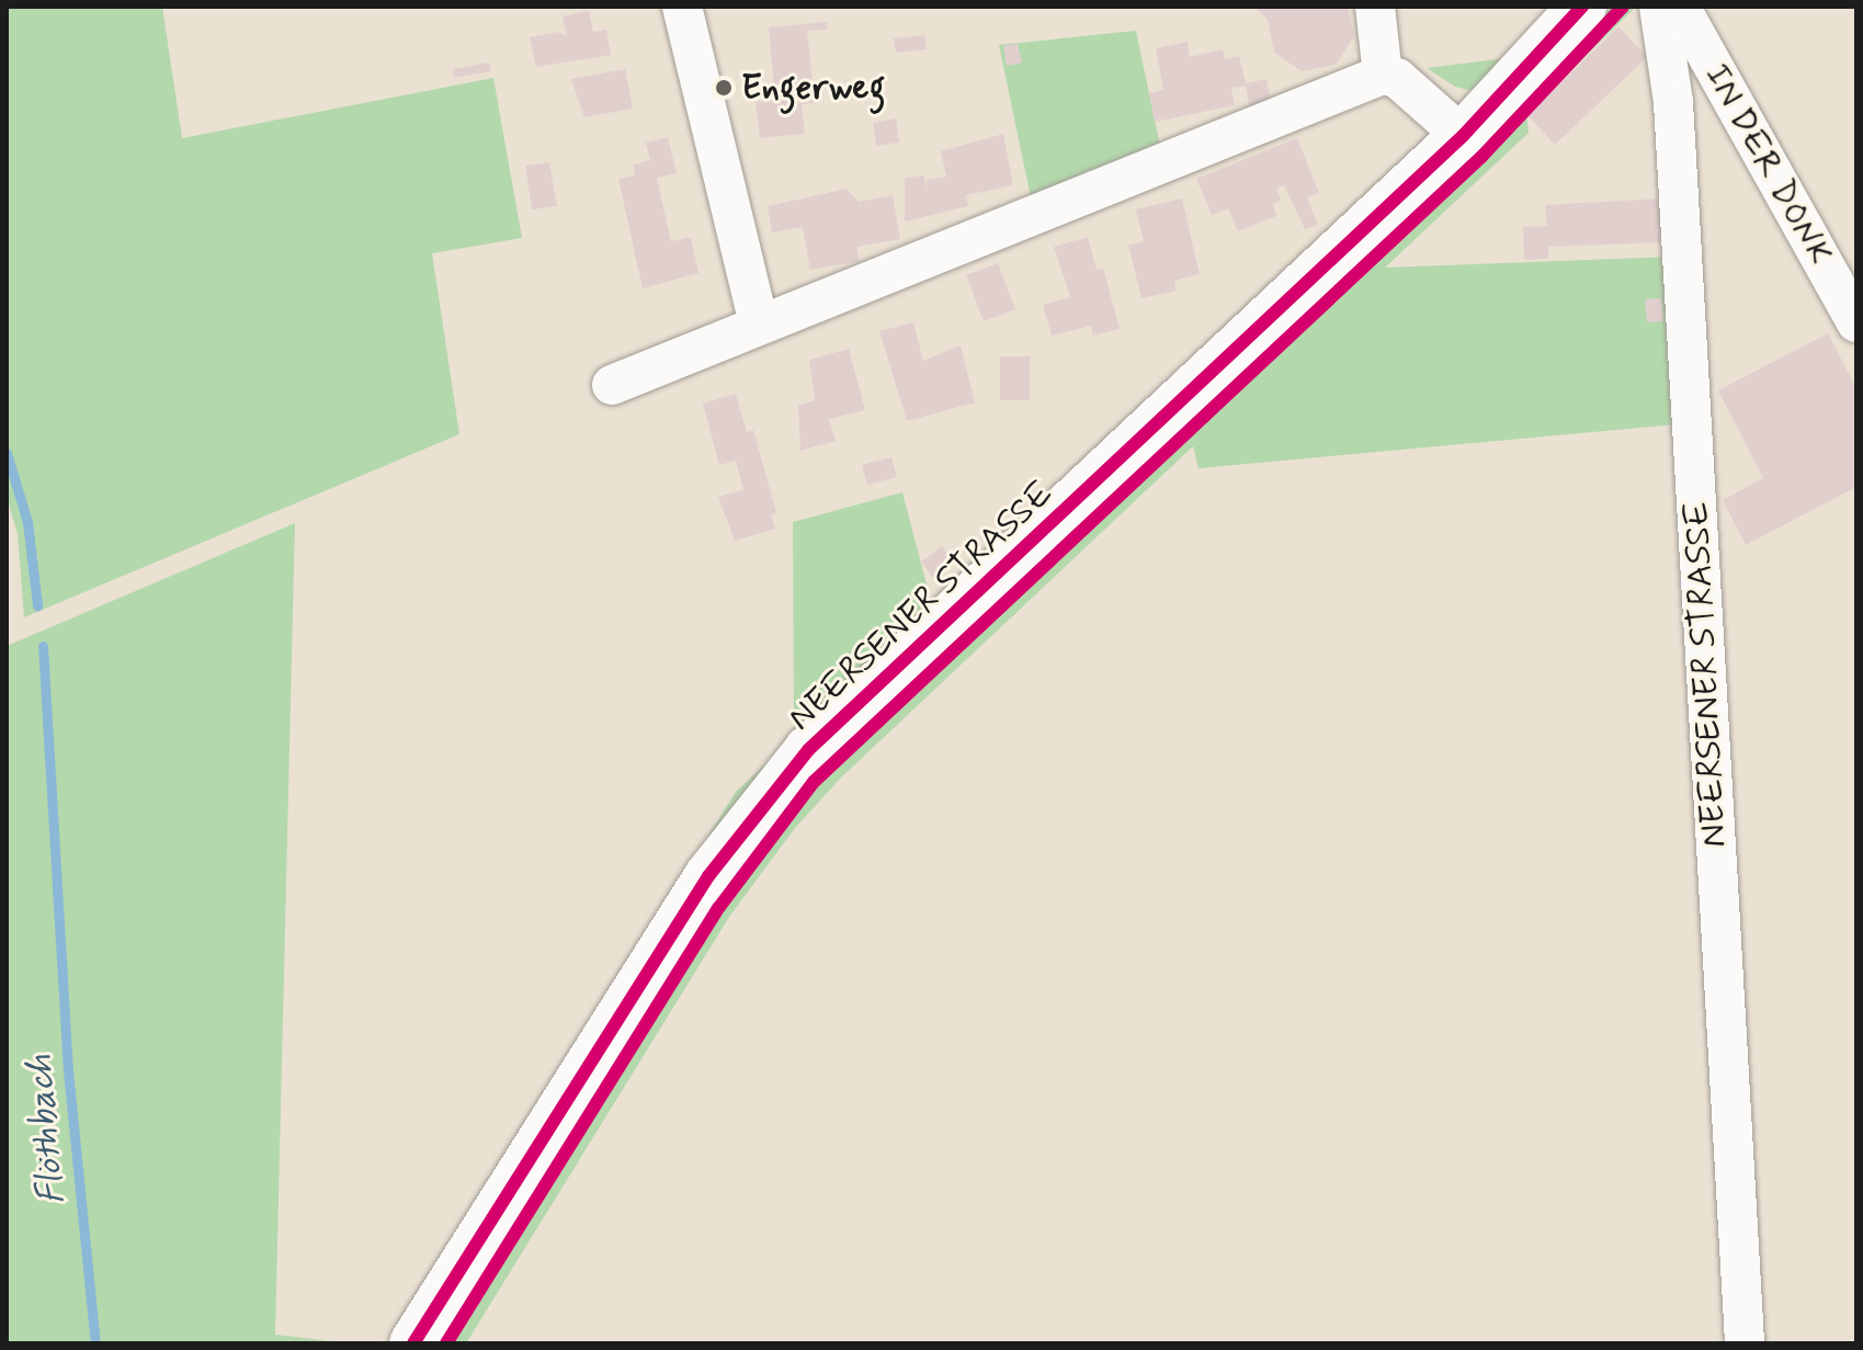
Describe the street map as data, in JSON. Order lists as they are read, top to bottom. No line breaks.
{"streets":{"street":["IN DER DONK","NEERSENER STRASSE"]},"water":["Flöthbach"],"places":["Engerweg"]}
